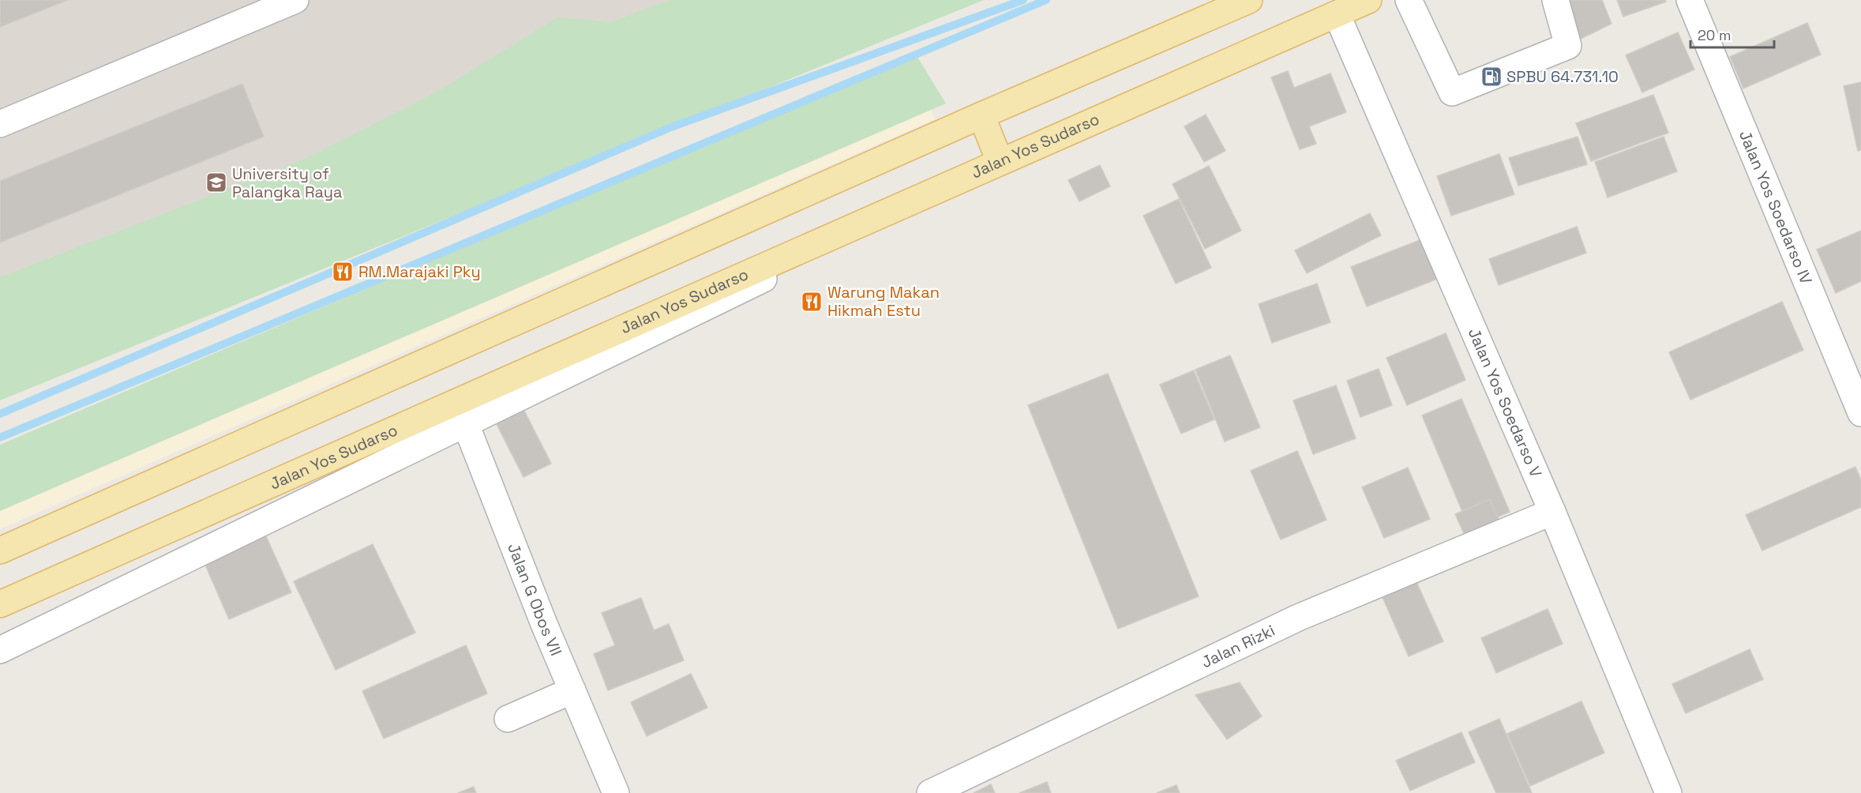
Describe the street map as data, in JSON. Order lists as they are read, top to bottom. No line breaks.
{"streets":{"main road":["Jalan Yos Sudarso"],"street":["Jalan Yos Soedarso IV","Jalan Yos Soedarso V","Jalan G Obos VII","Jalan Rizki"]},"crossings":[["Jalan Yos Sudarso","Jalan Yos Soedarso V"],["Jalan Yos Sudarso","Jalan G Obos VII"],["Jalan Yos Soedarso V","Jalan Rizki"]],"places":{"fuel station":["SPBU 64.731.10"],"school or university":["University of Palangka Raya"],"restaurant":["RM.Marajaki Pky","Warung Makan Hikmah Estu"]},"scale_bar":"20 m"}
